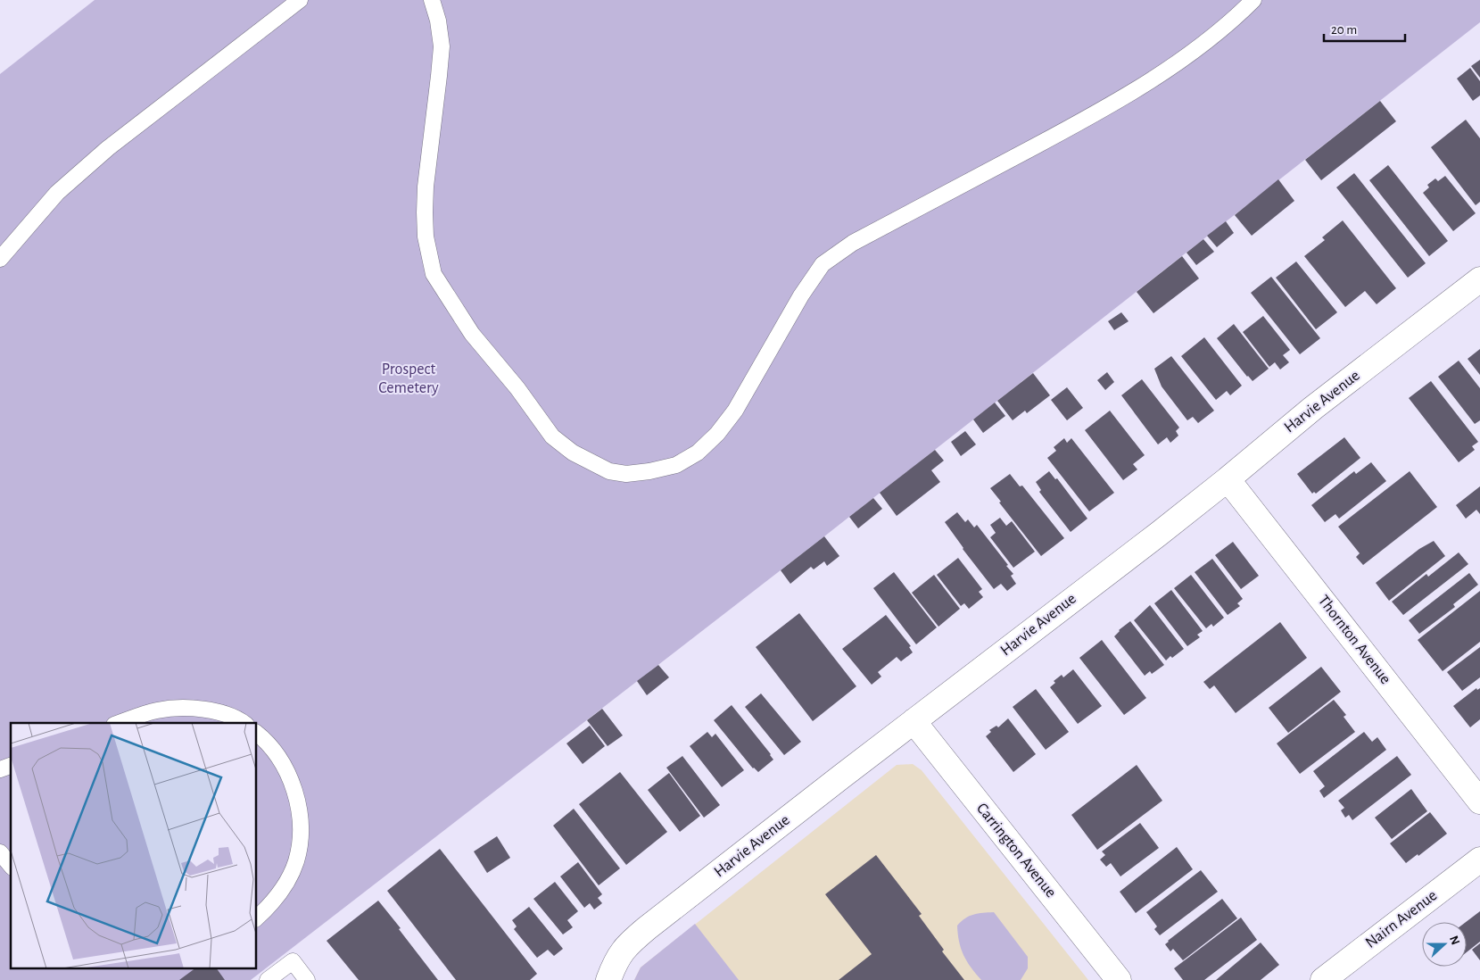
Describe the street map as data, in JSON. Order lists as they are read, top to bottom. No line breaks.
{"streets":{"street":["Harvie Avenue","Thornton Avenue","Carrington Avenue","Nairn Avenue"]},"crossings":[["Harvie Avenue","Thornton Avenue"],["Harvie Avenue","Carrington Avenue"]],"parks":["Prospect Cemetery"],"scale_bar":"20 m","north":"right"}
